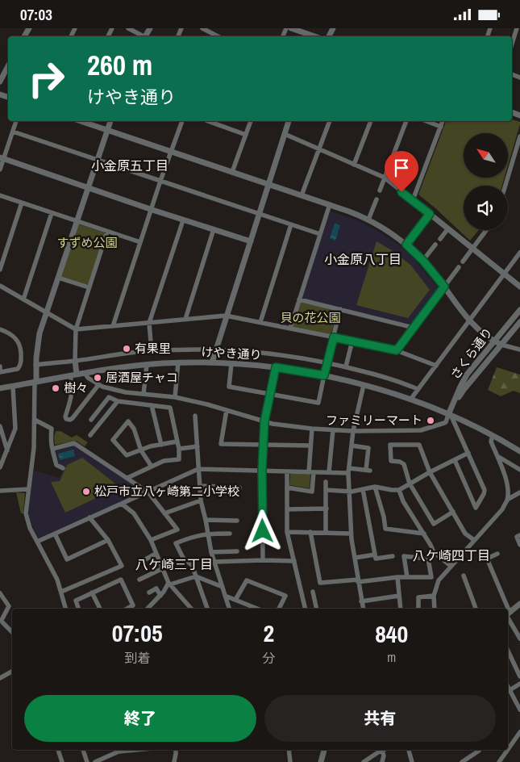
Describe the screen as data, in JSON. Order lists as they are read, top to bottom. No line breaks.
{"streets":{"street":["けやき通り","さくら通り"]},"crossings":[["けやき通り","さくら通り"]],"districts":["小金原五丁目","小金原八丁目","八ケ崎四丁目","八ケ崎三丁目"],"parks":["すずめ公園","貝の花公園"],"places":["有果里","居酒屋チャコ","樹々","ファミリーマート","松戸市立八ヶ崎第二小学校"],"north":"top left","page":{"status":"07:03","turn":["260 m","けやき通り"],"eta":["07:05","到着","2","分","840","m"],"buttons":["終了","共有"]}}
